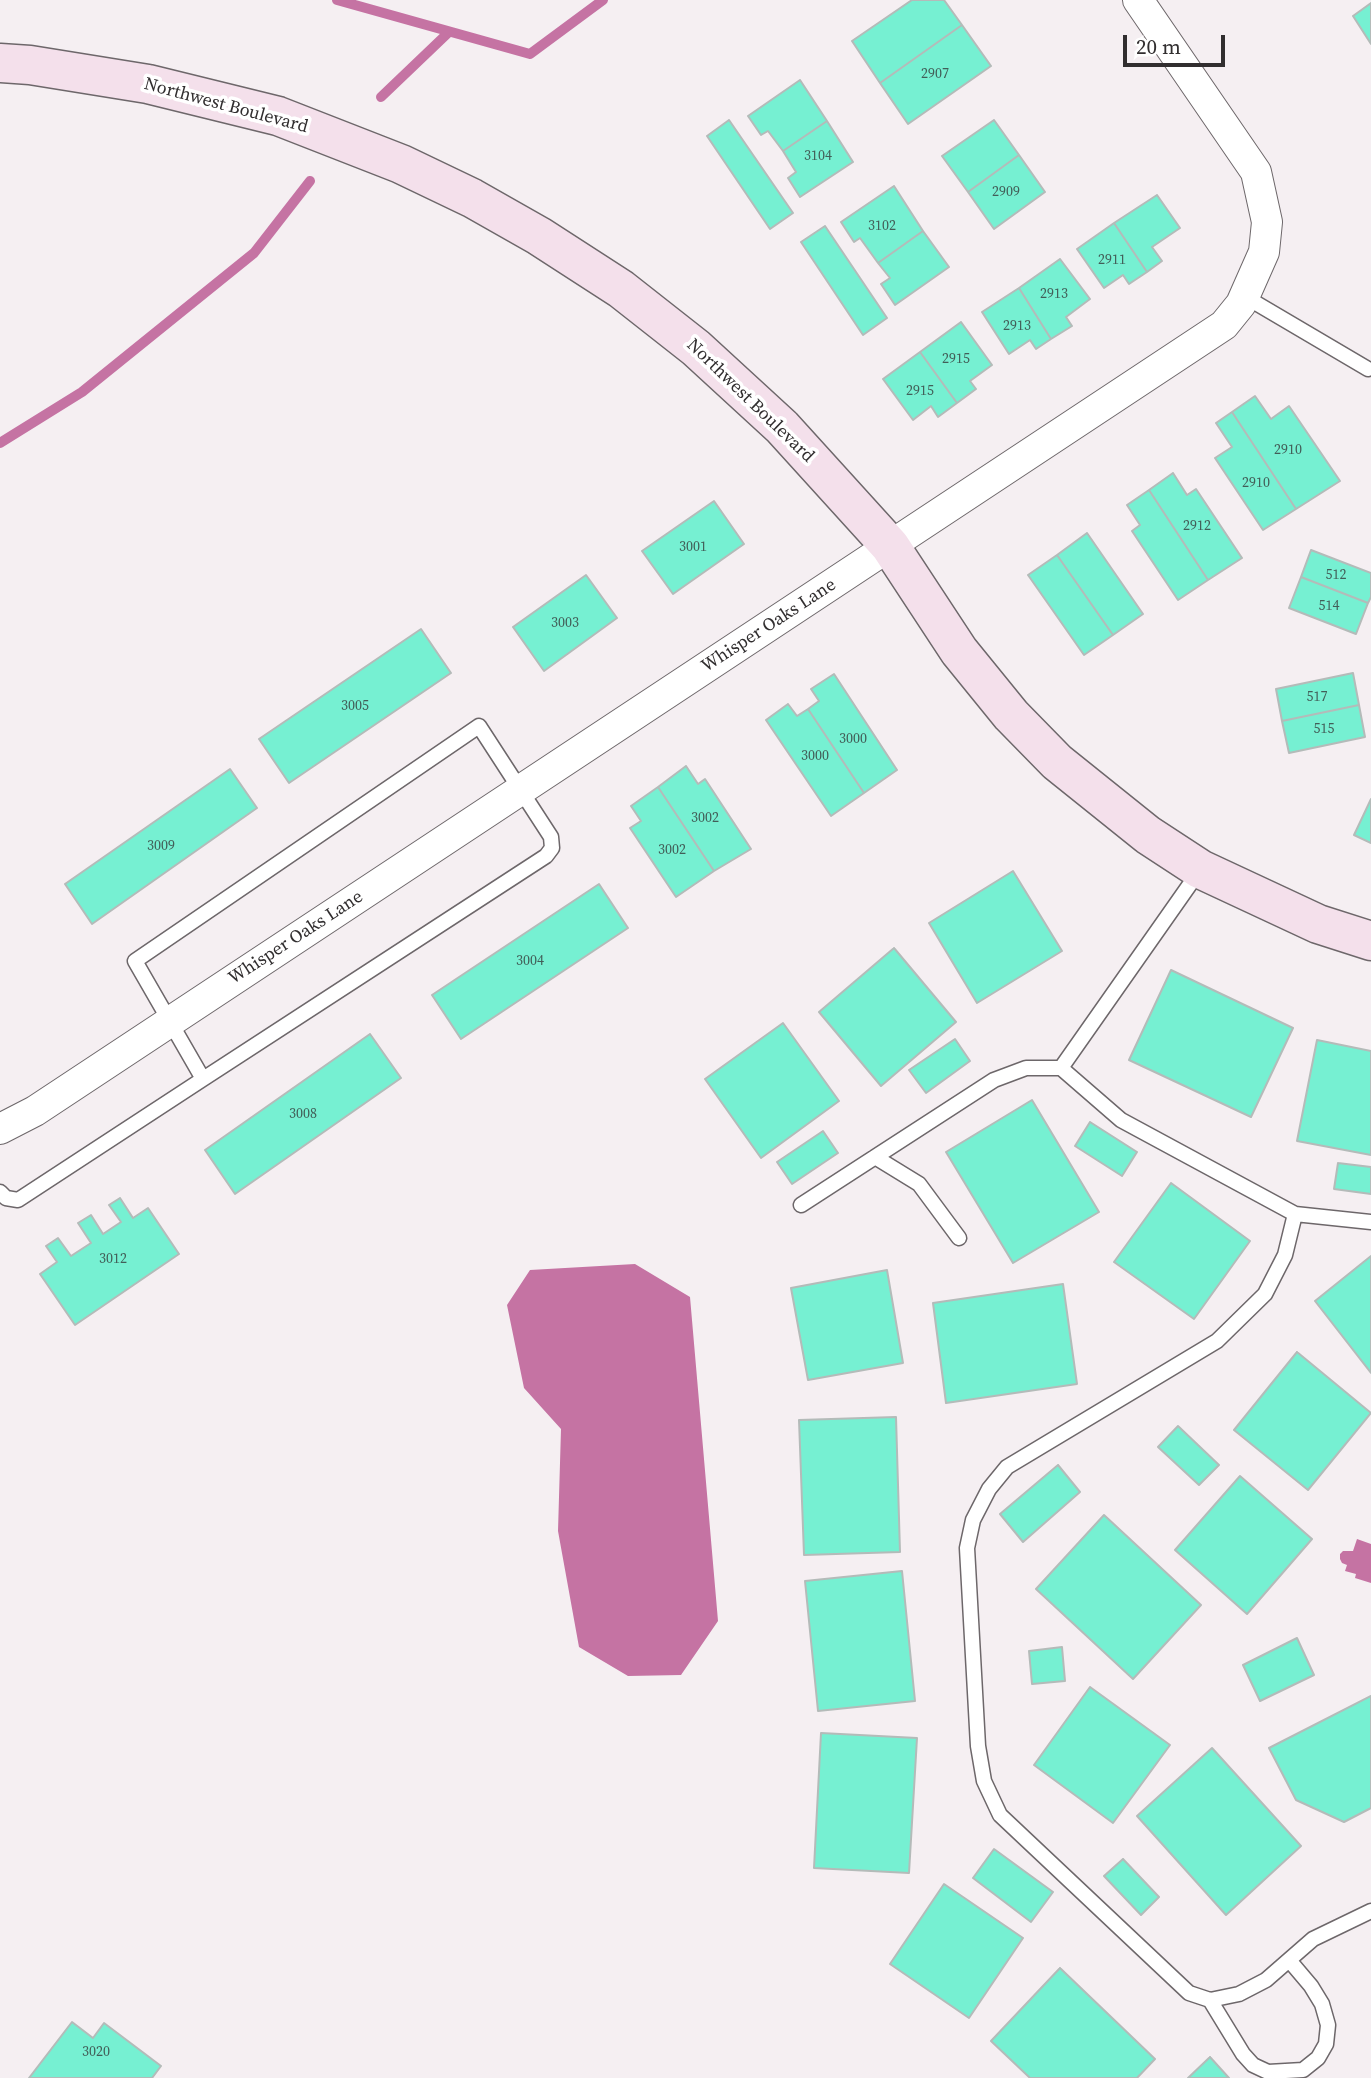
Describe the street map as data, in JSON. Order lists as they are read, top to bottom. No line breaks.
{"streets":{"street":["Northwest Boulevard","Whisper Oaks Lane"]},"crossings":[["Northwest Boulevard","Whisper Oaks Lane"]],"house_numbers":["2907","3104","2909","3102","2911","2913","2913","2915","2915","2910","2910","2912","3001","512","514","3003","517","3005","515","3000","3000","3002","3009","3002","3004","3008","3012","3020"],"scale_bar":"20 m"}
